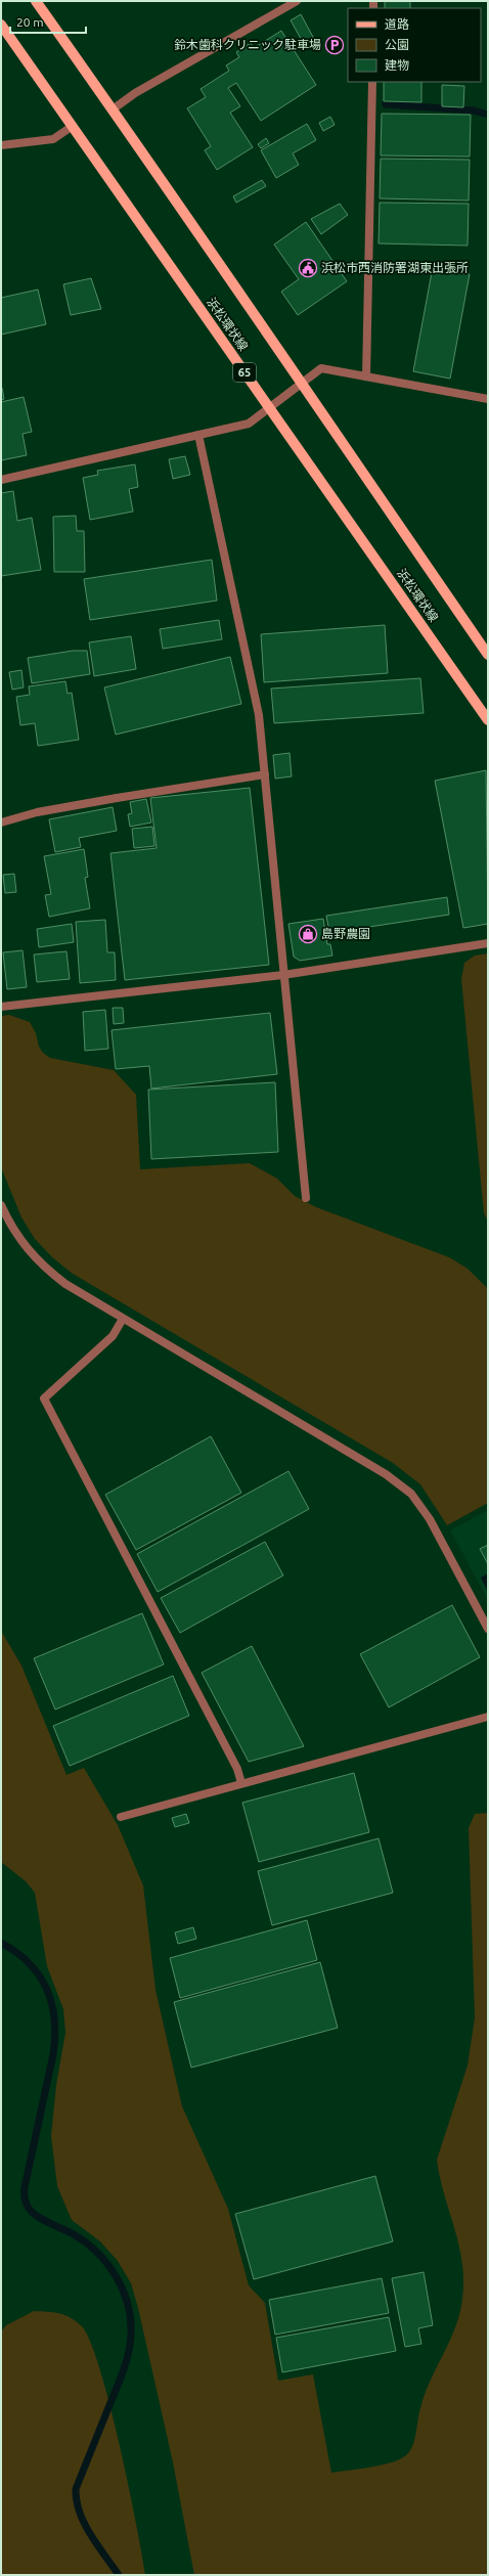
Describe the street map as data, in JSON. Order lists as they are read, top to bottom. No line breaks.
{"streets":{"main road":["浜松環状線","65"]},"places":{"parking":["鈴木歯科クリニック駐車場"],"public building":["浜松市西消防署湖東出張所"],"shop":["島野農園"]},"legend":["道路","公園","建物"],"scale_bar":"20 m"}
